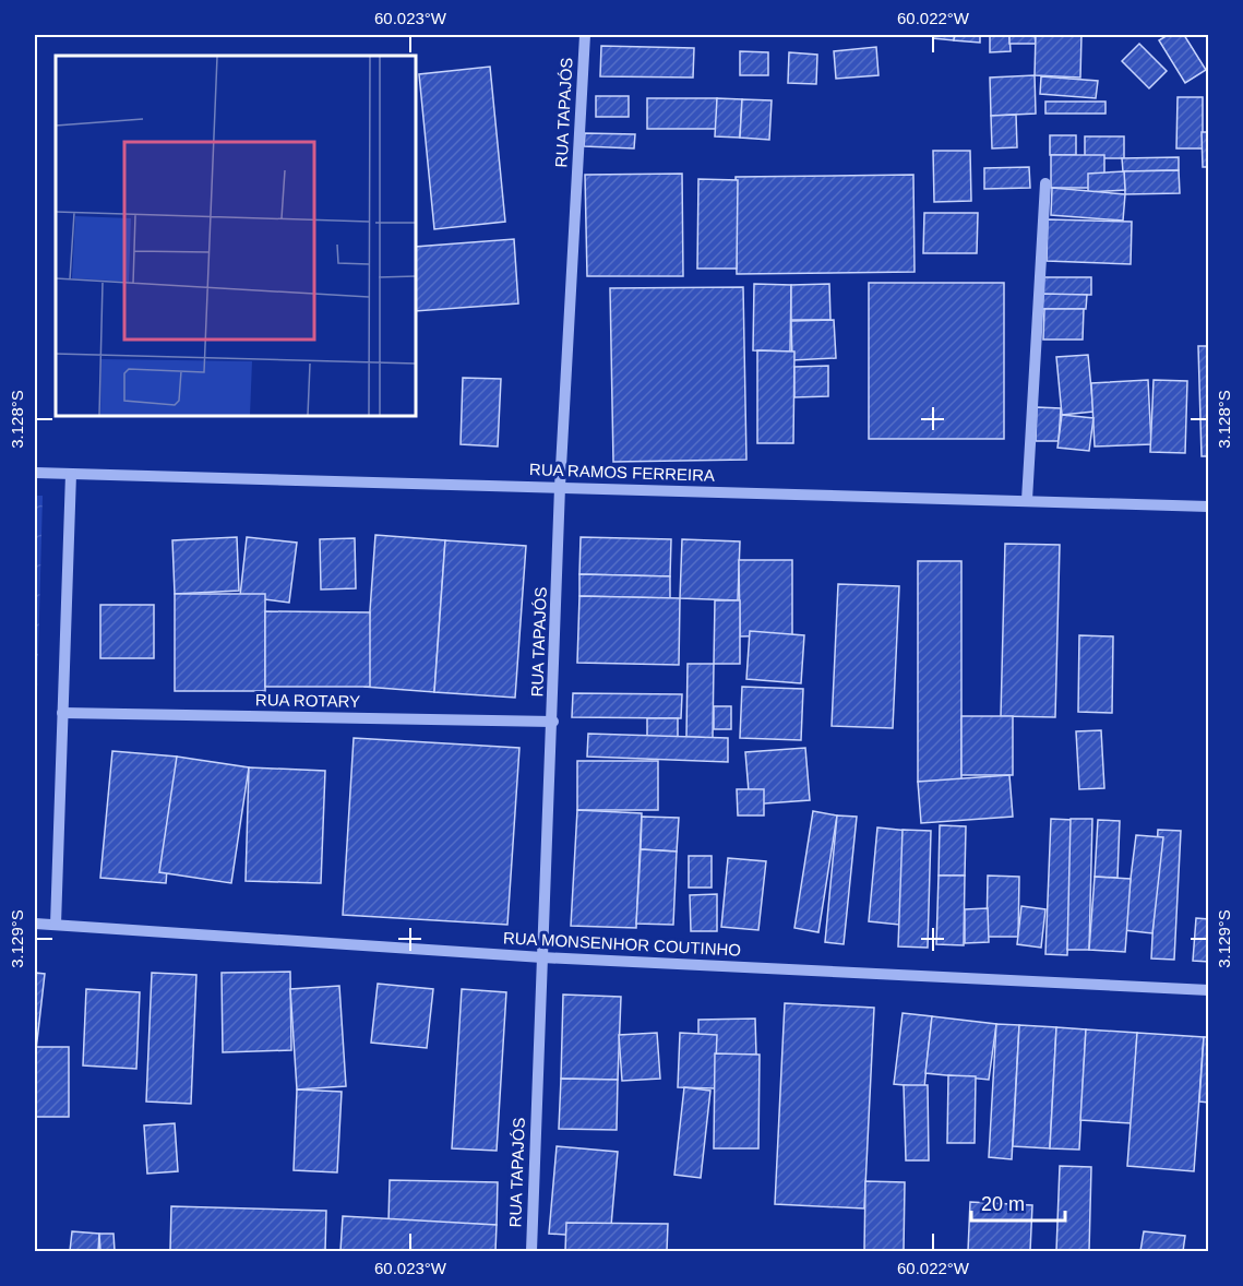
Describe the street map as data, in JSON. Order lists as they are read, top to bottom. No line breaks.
{"streets":{"street":["RUA TAPAJÓS","RUA RAMOS FERREIRA","RUA ROTARY","RUA MONSENHOR COUTINHO"]},"crossings":[["RUA TAPAJÓS","RUA RAMOS FERREIRA"],["RUA TAPAJÓS","RUA ROTARY"],["RUA TAPAJÓS","RUA MONSENHOR COUTINHO"]],"scale_bar":"20 m","coordinates":["60.023°W","60.022°W","3.128°S","3.129°S"]}
